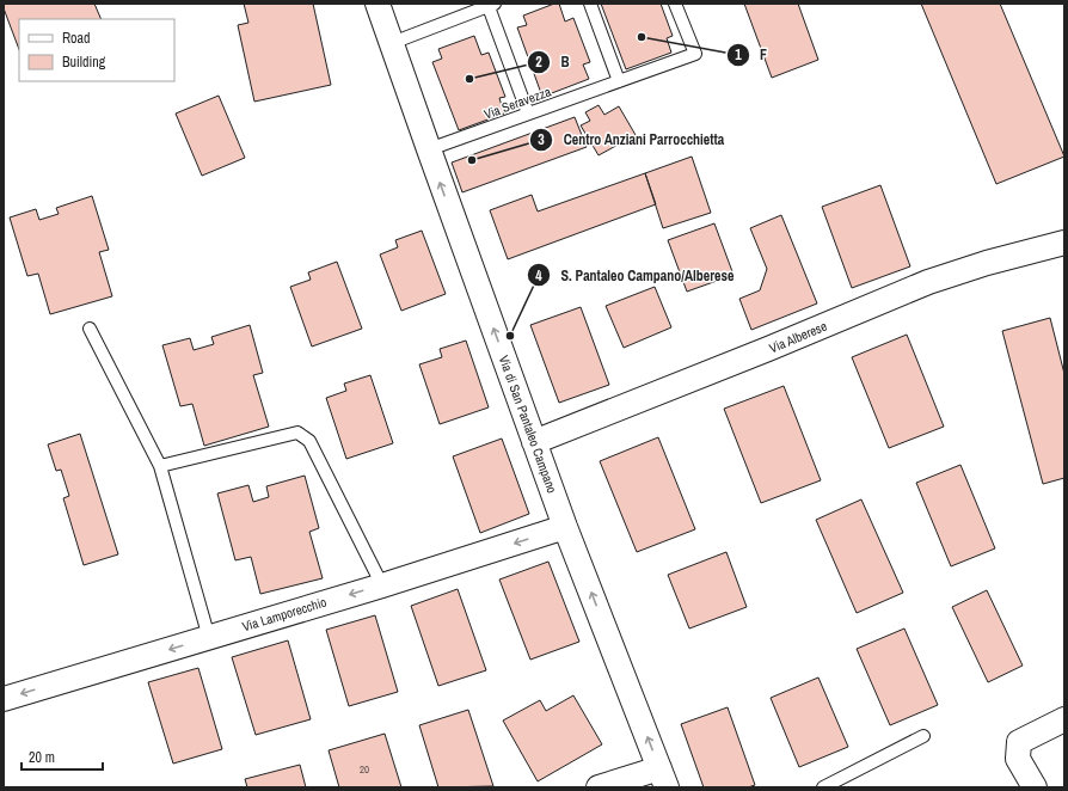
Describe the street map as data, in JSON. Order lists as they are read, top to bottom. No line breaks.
{"streets":{"street":["Via Alberese","Via di San Pantaleo Campano","Via Lamporecchio"],"lane":["Via Seravezza"]},"crossings":[["Via Seravezza","Via di San Pantaleo Campano"],["Via Alberese","Via di San Pantaleo Campano"],["Via di San Pantaleo Campano","Via Lamporecchio"]],"one_way":["Via di San Pantaleo Campano","Via Lamporecchio"],"places":["F","B","Centro Anziani Parrocchietta","S. Pantaleo Campano/Alberese"],"house_numbers":["20"],"legend":["Road","Building"],"scale_bar":"20 m"}
